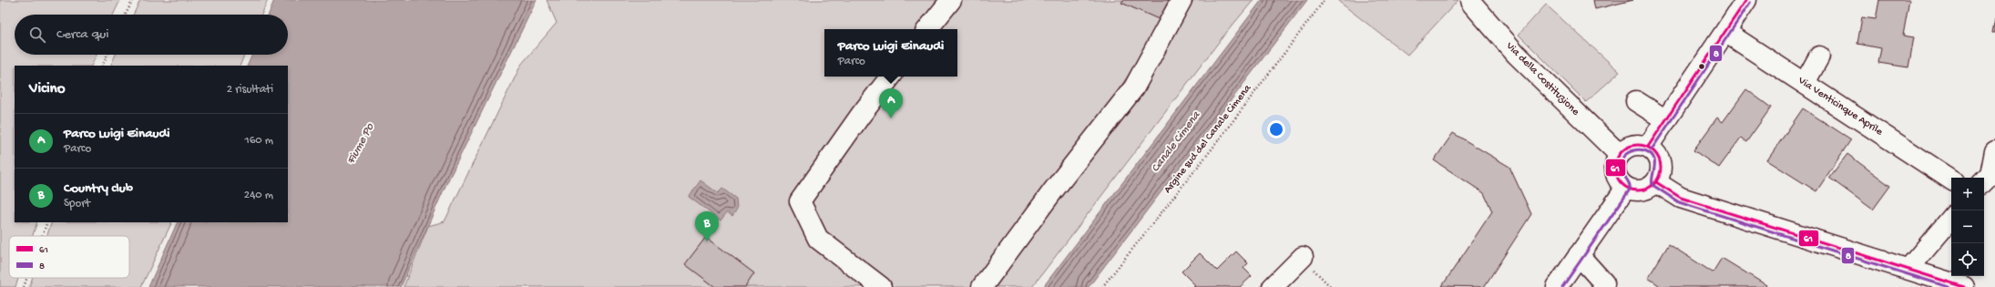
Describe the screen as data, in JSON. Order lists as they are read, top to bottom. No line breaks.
{"streets":{"street":["Via della Costituzione","Via Venticinque Aprile"],"path":["Argine sud del Canale Cimena"]},"water":["Canale Cimena","Fiume Po"],"lines":["transit line 61","transit line 8"],"legend":["61","8"],"page":{"search":"Cerca qui","popup":["Parco Luigi Einaudi","Parco"],"heading":["Vicino","2 risultati"],"pins":["A","B"],"list":[{"mark":"A","name":"Parco Luigi Einaudi","note":"Parco","value":"160 m"},{"mark":"B","name":"Country club","note":"Sport","value":"240 m"}],"map_buttons":["+","−"]}}
